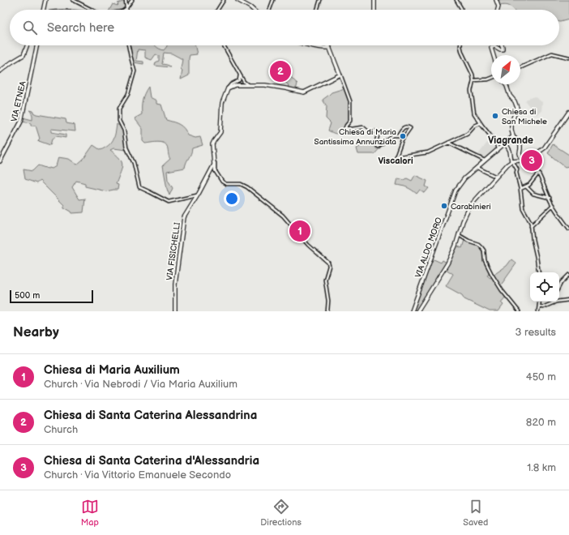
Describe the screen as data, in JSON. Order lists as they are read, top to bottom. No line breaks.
{"streets":{"main road":["VIA ETNEA","VIA ALDO MORO","VIA FISICHELLI"]},"districts":["Viagrande","Viscalori"],"places":["Chiesa di San Michele","Chiesa di Maria Santissima Annunziata","Carabinieri"],"scale_bar":"500 m","north":"top right","page":{"search":"Search here","pins":["2","3","1"],"scale":"500 m","heading":["Nearby","3 results"],"list":[{"mark":"1","name":"Chiesa di Maria Auxilium","note":"Church · Via Nebrodi / Via Maria Auxilium","value":"450 m"},{"mark":"2","name":"Chiesa di Santa Caterina Alessandrina","note":"Church","value":"820 m"},{"mark":"3","name":"Chiesa di Santa Caterina d'Alessandria","note":"Church · Via Vittorio Emanuele Secondo","value":"1.8 km"}],"nav":["Map","Directions","Saved"]}}
